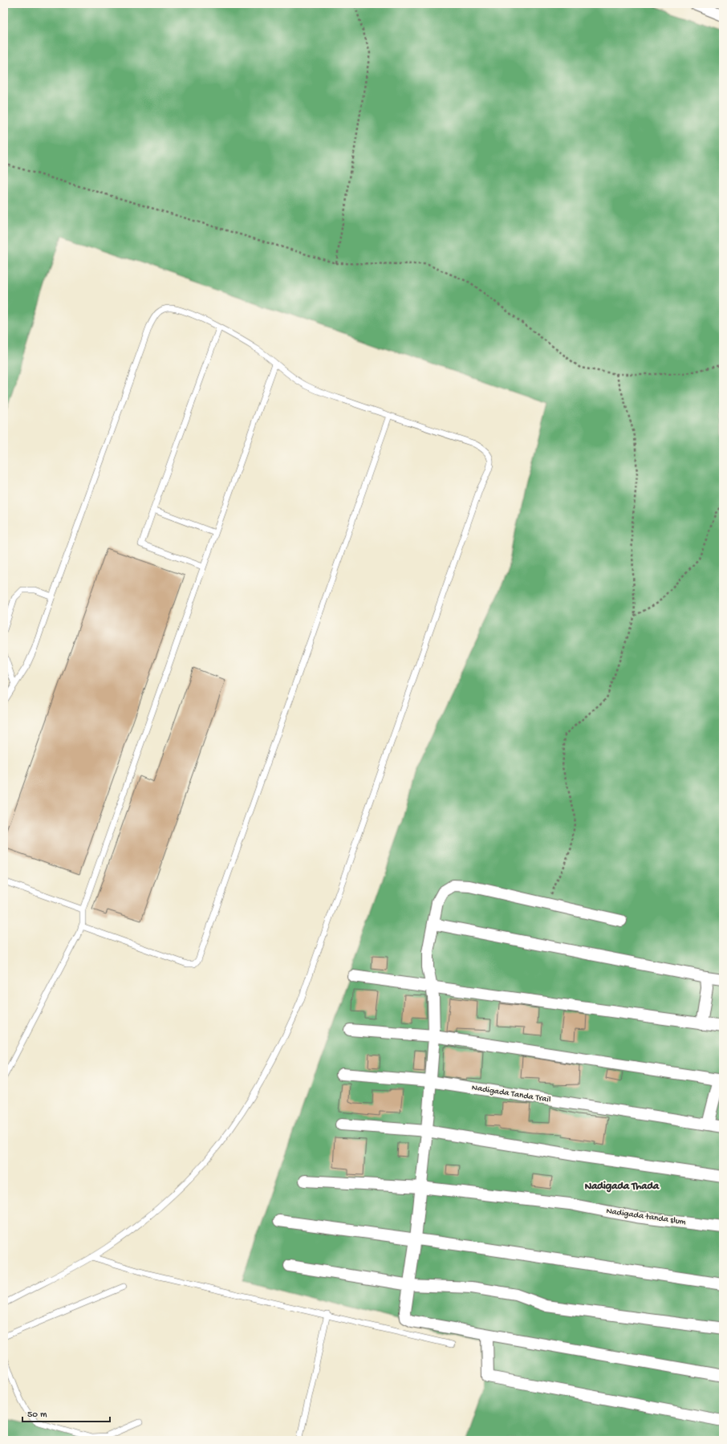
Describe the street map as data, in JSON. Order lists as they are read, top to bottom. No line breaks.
{"streets":{"street":["Nadigada Tanda Trail","Nadigada tanda slum"]},"districts":["Nadigada Thada"],"scale_bar":"50 m"}
